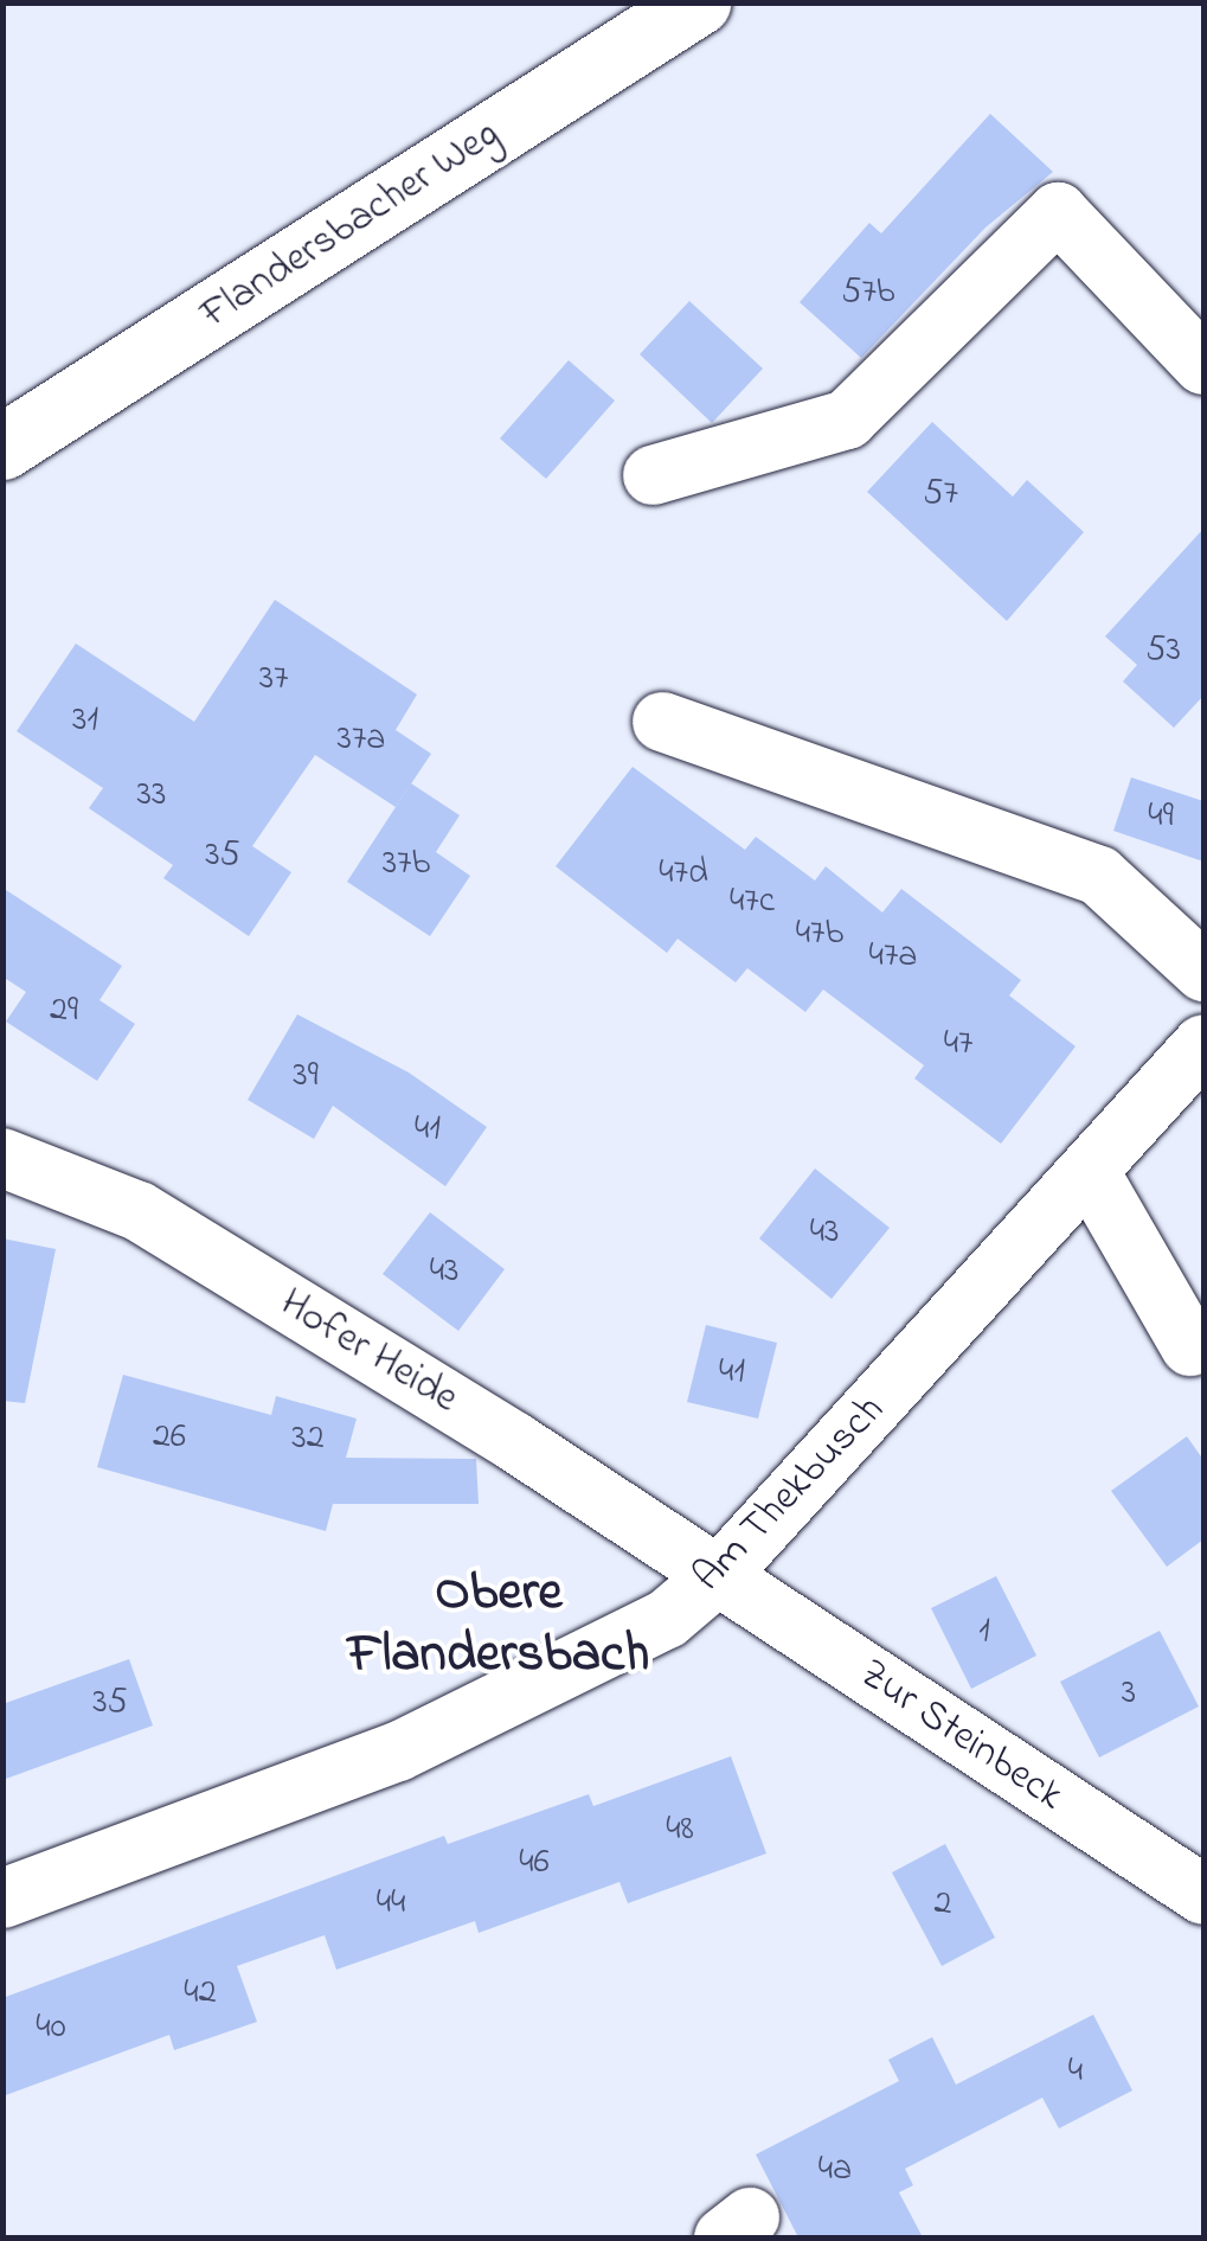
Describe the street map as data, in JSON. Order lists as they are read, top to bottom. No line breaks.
{"streets":{"main road":["Flandersbacher Weg"],"street":["Hofer Heide","Am Thekbusch","Zur Steinbeck"]},"crossings":[["Hofer Heide","Am Thekbusch"],["Hofer Heide","Zur Steinbeck"],["Am Thekbusch","Zur Steinbeck"]],"districts":["Obere Flandersbach"],"house_numbers":["57b","57","53","37","31","37a","33","49","35","37b","47d","47c","47b","47a","29","47","39","41","43","43","41","26","32","1","3","35","48","46","44","2","42","40","4","4a"]}
